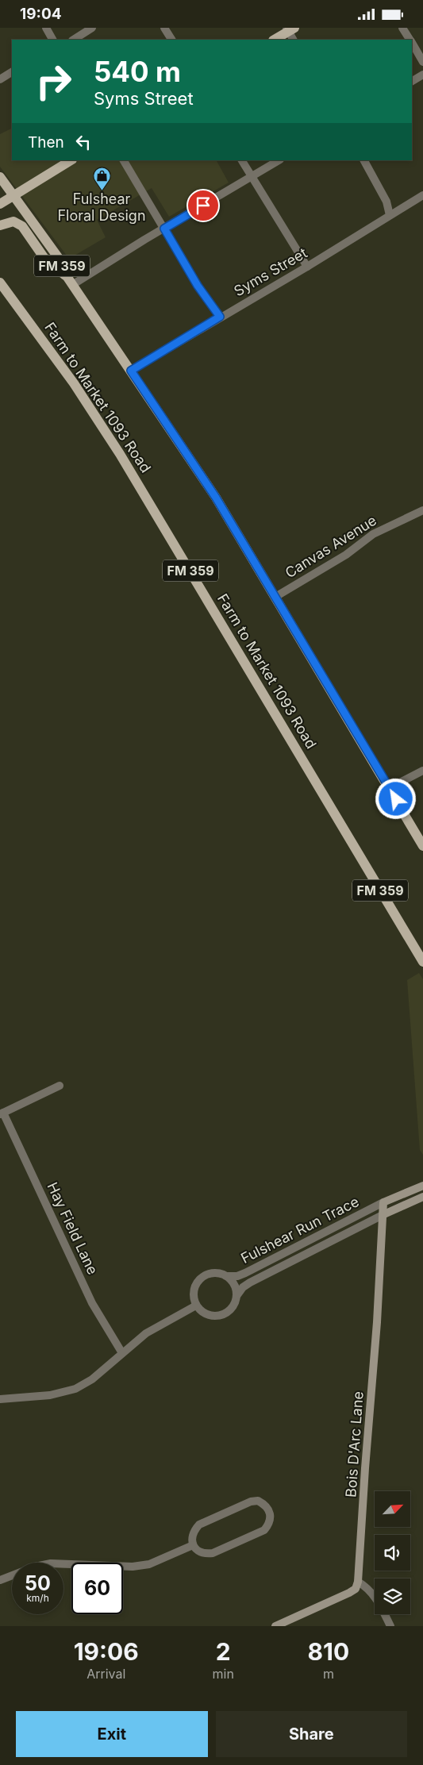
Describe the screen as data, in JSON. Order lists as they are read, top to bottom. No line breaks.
{"streets":{"main road":["FM 359","Farm to Market 1093 Road"],"street":["Syms Street","Canvas Avenue","Hay Field Lane","Fulshear Run Trace","Bois D'Arc Lane"]},"crossings":[["FM 359","Syms Street"],["FM 359","Canvas Avenue"],["Fulshear Run Trace","Bois D'Arc Lane"]],"places":{"shop":["Fulshear Floral Design"]},"north":"top right","page":{"status":"19:04","turn":["540 m","Syms Street"],"then":"Then","speed":"50 km/h","limit":"60","eta":["19:06","Arrival","2","min","810","m"],"buttons":["Exit","Share"]}}
